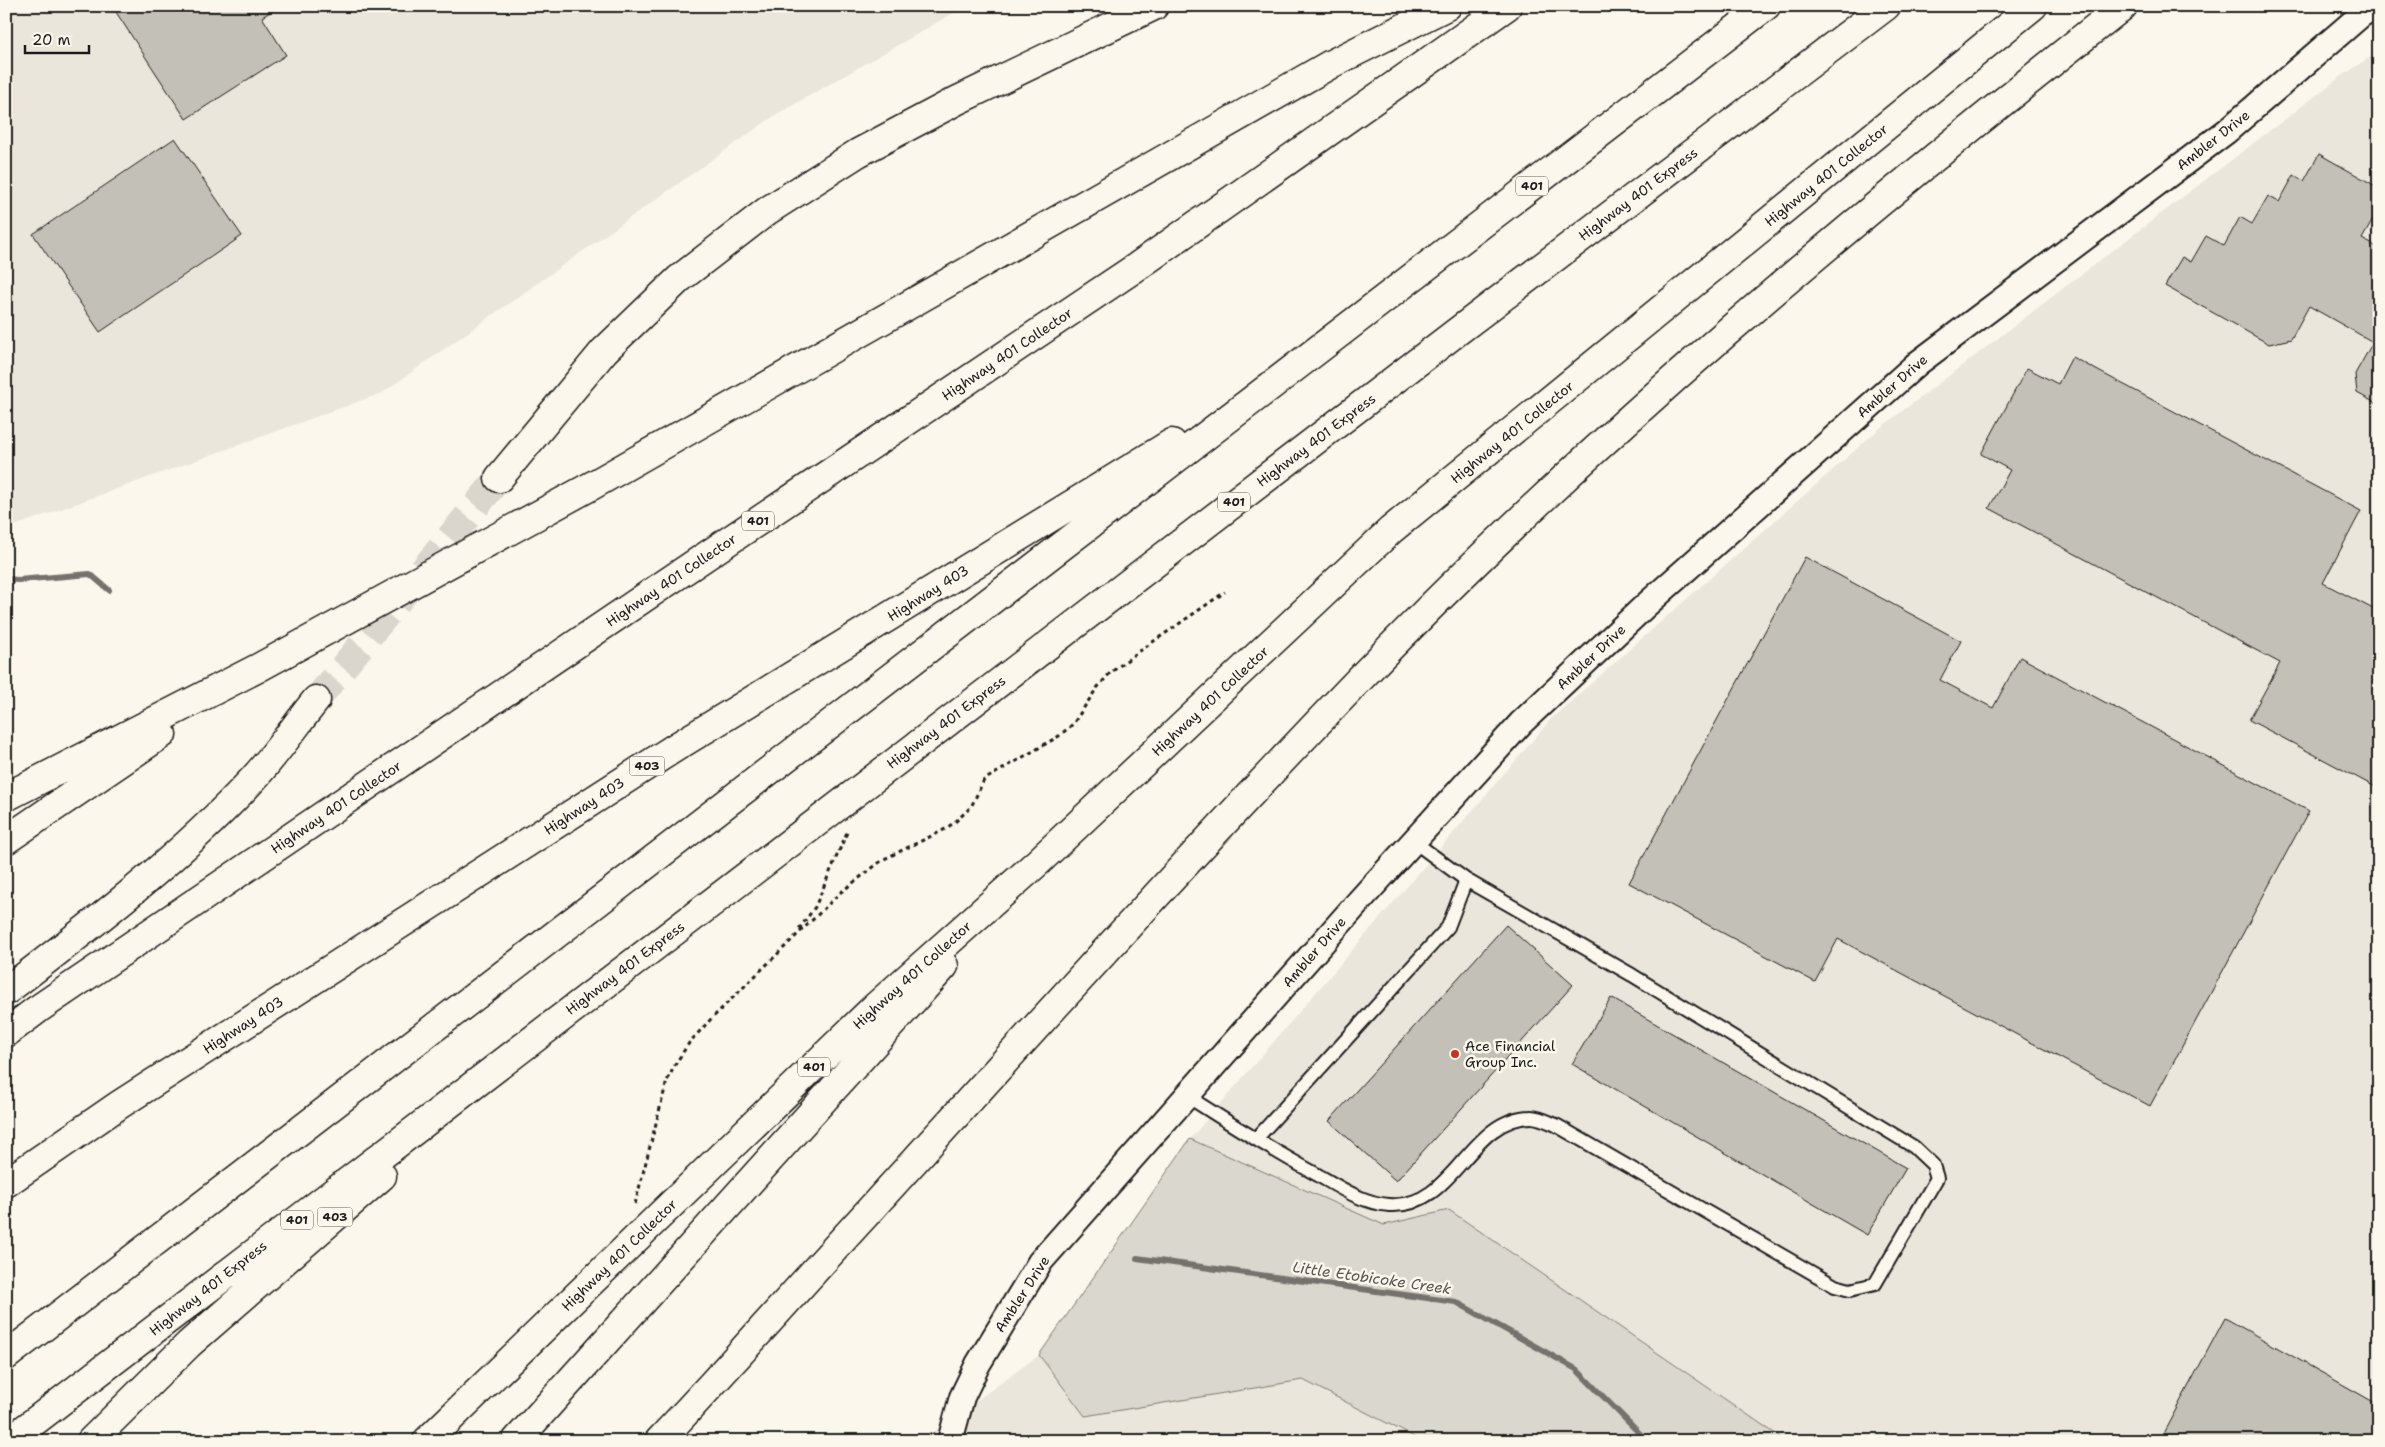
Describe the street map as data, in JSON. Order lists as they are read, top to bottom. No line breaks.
{"streets":{"highway":["Highway 401 Collector","401","Highway 401 Express","Highway 403","403"],"street":["Ambler Drive"]},"crossings":[["401","Highway 403"],["Highway 401 Express","403"]],"water":["Little Etobicoke Creek"],"places":["Ace Financial Group Inc."],"scale_bar":"20 m"}
